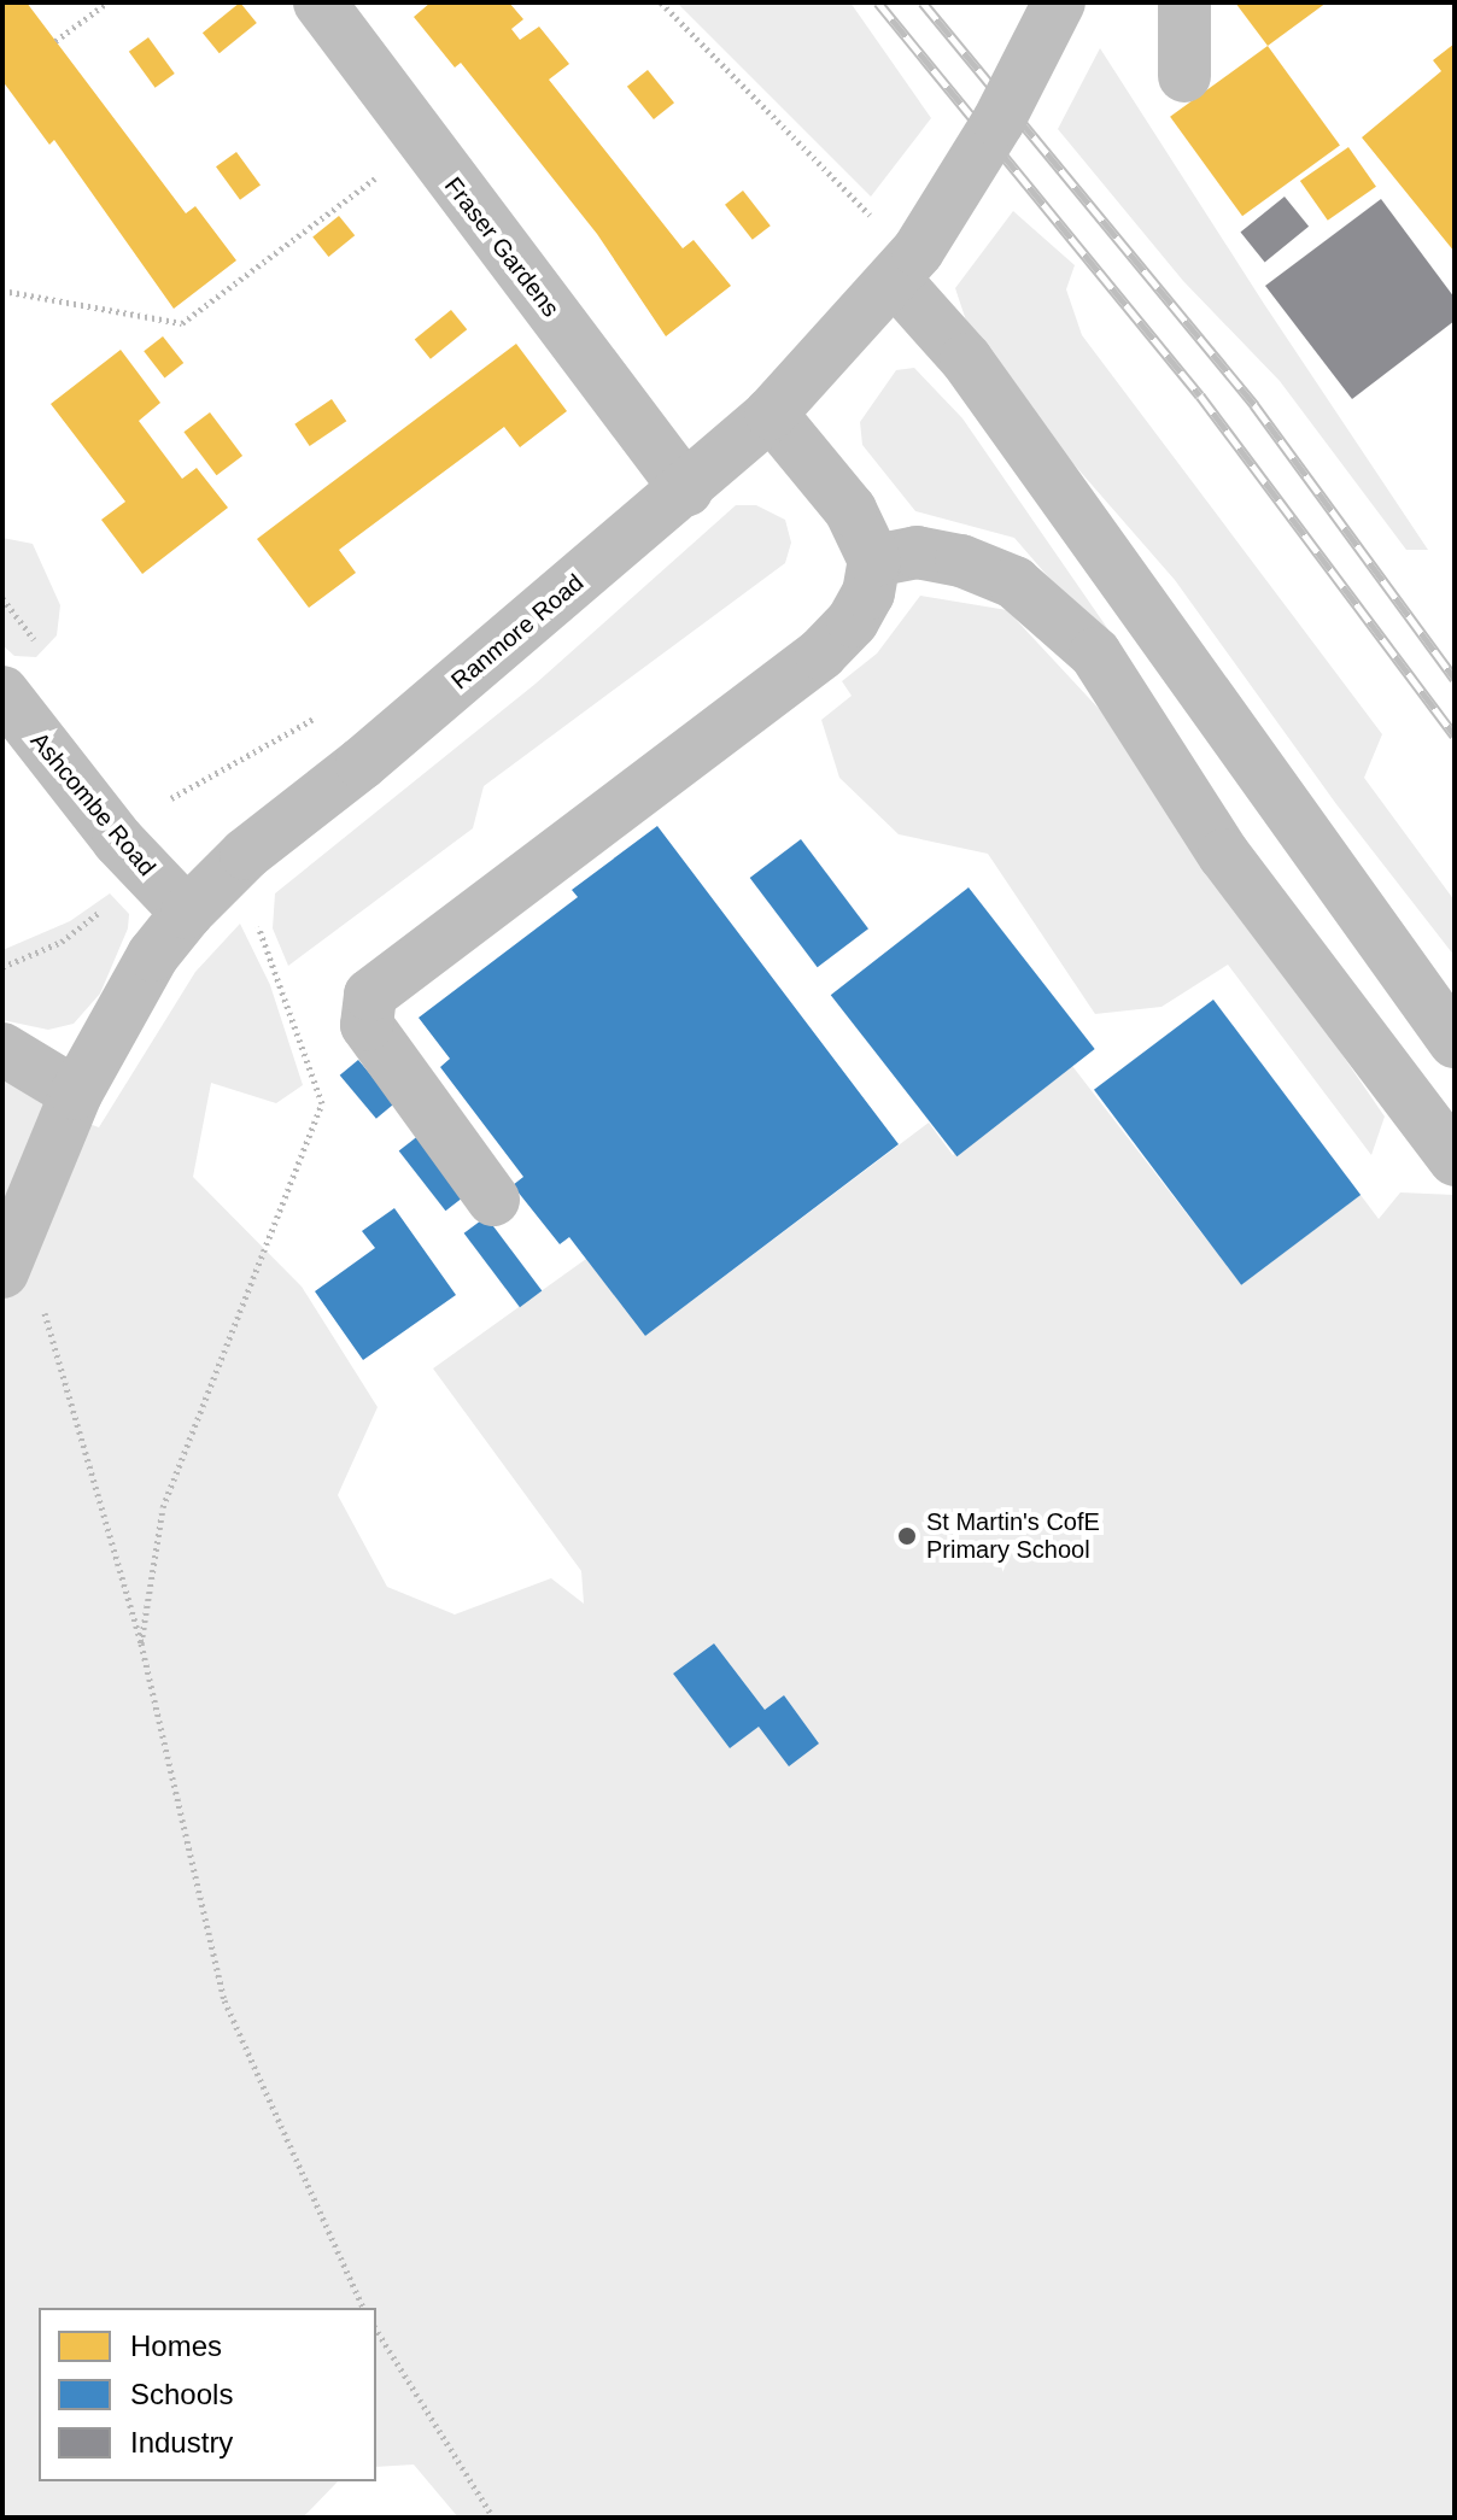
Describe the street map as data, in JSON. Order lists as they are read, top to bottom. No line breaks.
{"streets":{"street":["Fraser Gardens","Ranmore Road","Ashcombe Road"]},"crossings":[["Fraser Gardens","Ranmore Road"],["Ranmore Road","Ashcombe Road"]],"places":["St Martin's CofE Primary School"],"legend":["Homes","Schools","Industry"]}
